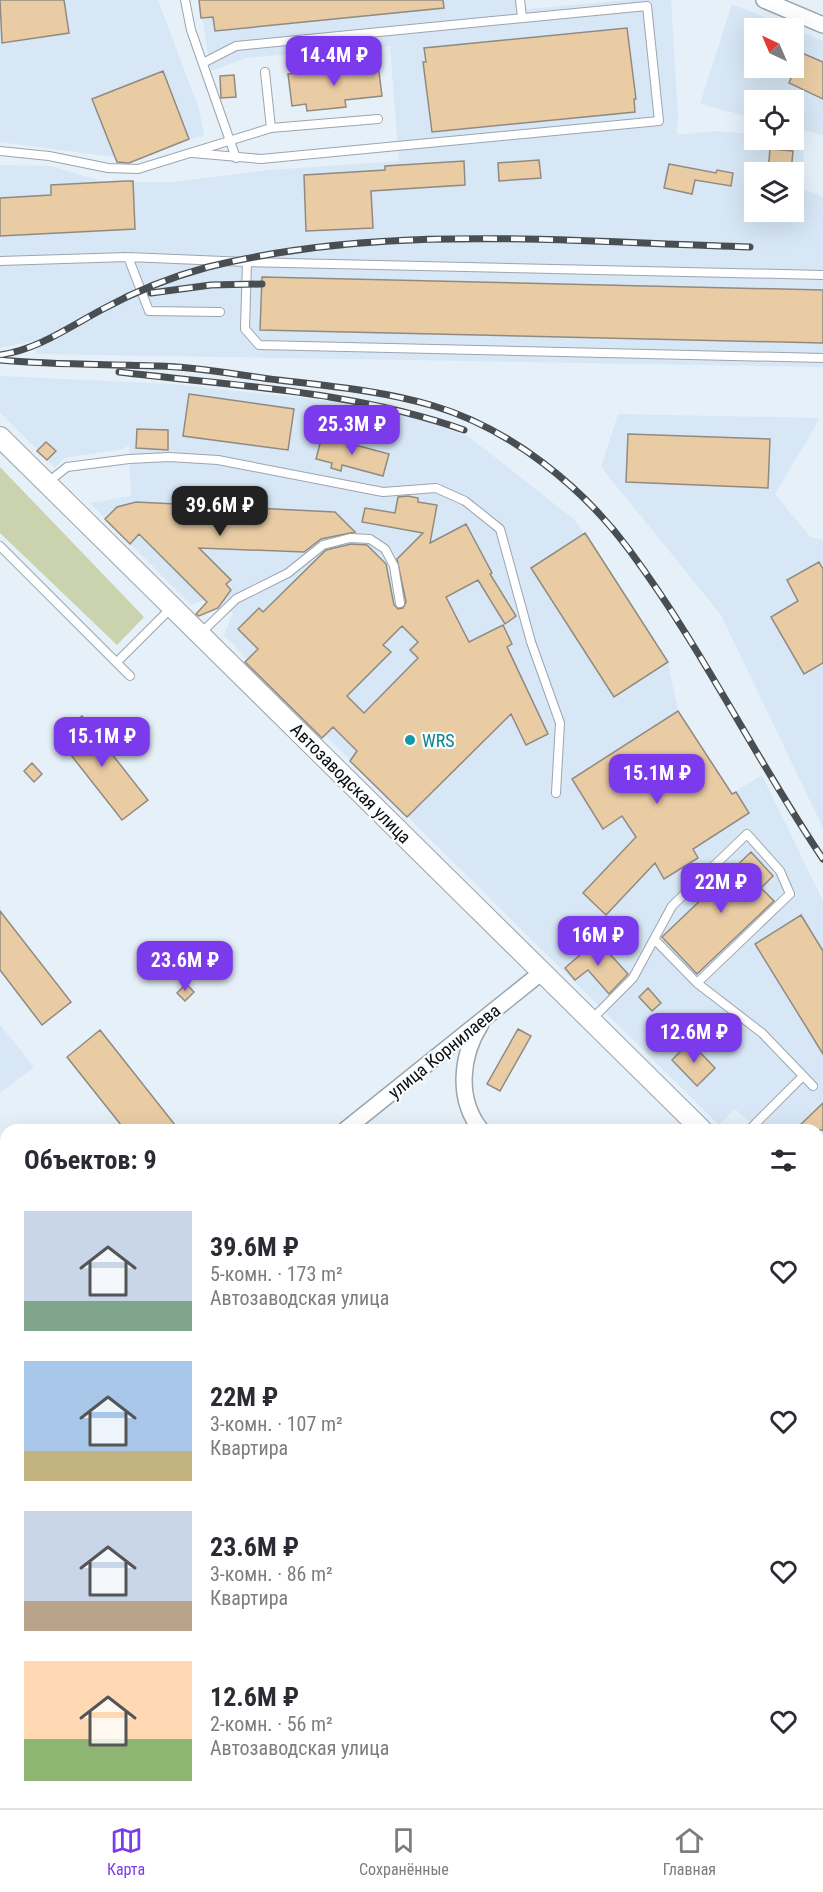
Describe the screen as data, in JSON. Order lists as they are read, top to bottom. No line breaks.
{"streets":{"street":["Автозаводская улица","улица Корнилаева"]},"crossings":[["Автозаводская улица","улица Корнилаева"]],"places":["WRS"],"north":"top left","page":{"price":["14.4M ₽","25.3M ₽","39.6M ₽","15.1M ₽","15.1M ₽","22M ₽","16M ₽","23.6M ₽","12.6M ₽"],"heading":"Объектов: 9","list":[{"name":"39.6M ₽","note":"5-комн. · 173 m² · Автозаводская улица"},{"name":"22M ₽","note":"3-комн. · 107 m² · Квартира"},{"name":"23.6M ₽","note":"3-комн. · 86 m² · Квартира"},{"name":"12.6M ₽","note":"2-комн. · 56 m² · Автозаводская улица"}],"tabs":["Карта","Сохранённые","Главная"]}}
